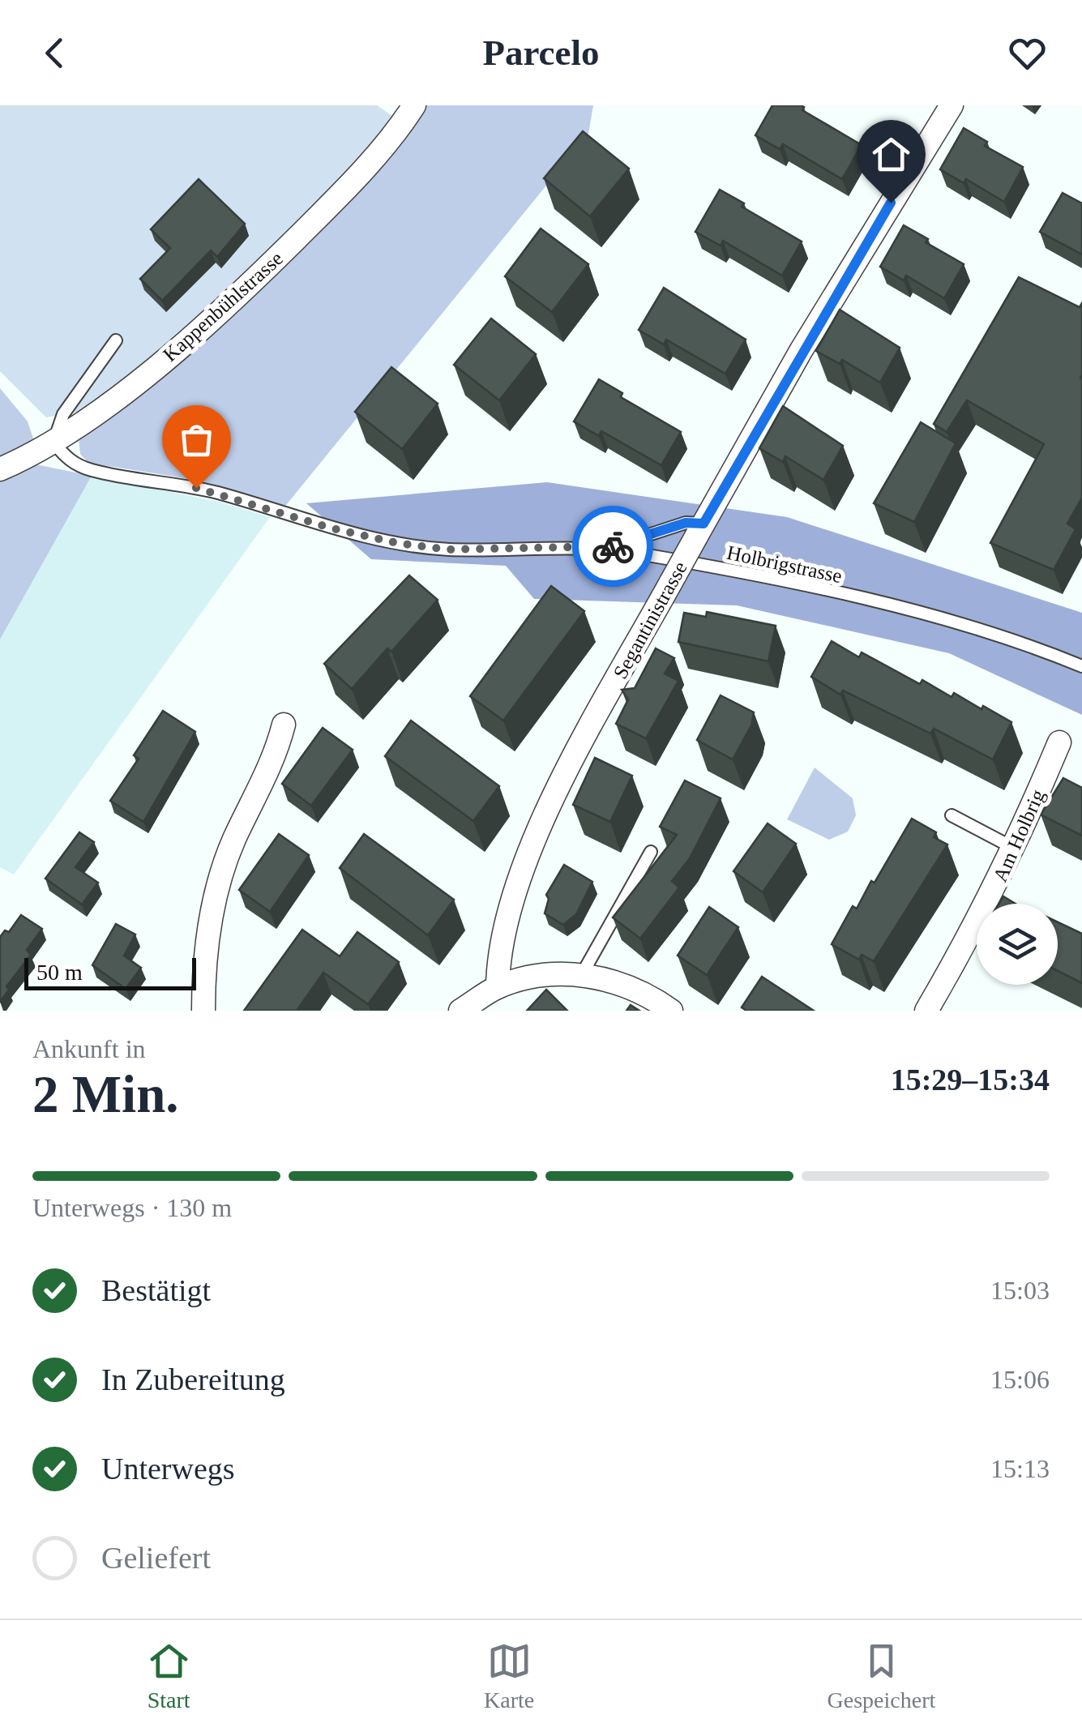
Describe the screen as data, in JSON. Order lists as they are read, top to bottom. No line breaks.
{"streets":{"street":["Kappenbühlstrasse","Segantinistrasse","Am Holbrig"],"lane":["Holbrigstrasse"]},"crossings":[["Kappenbühlstrasse","Holbrigstrasse"]],"scale_bar":"50 m","page":{"header":"Parcelo","scale":"50 m","heading":["2 Min.","Ankunft in","15:29–15:34"],"bar":"Unterwegs · 130 m","list":[["Bestätigt","15:03"],["In Zubereitung","15:06"],["Unterwegs","15:13"],"Geliefert"],"tabs":["Start","Karte","Gespeichert"]}}
